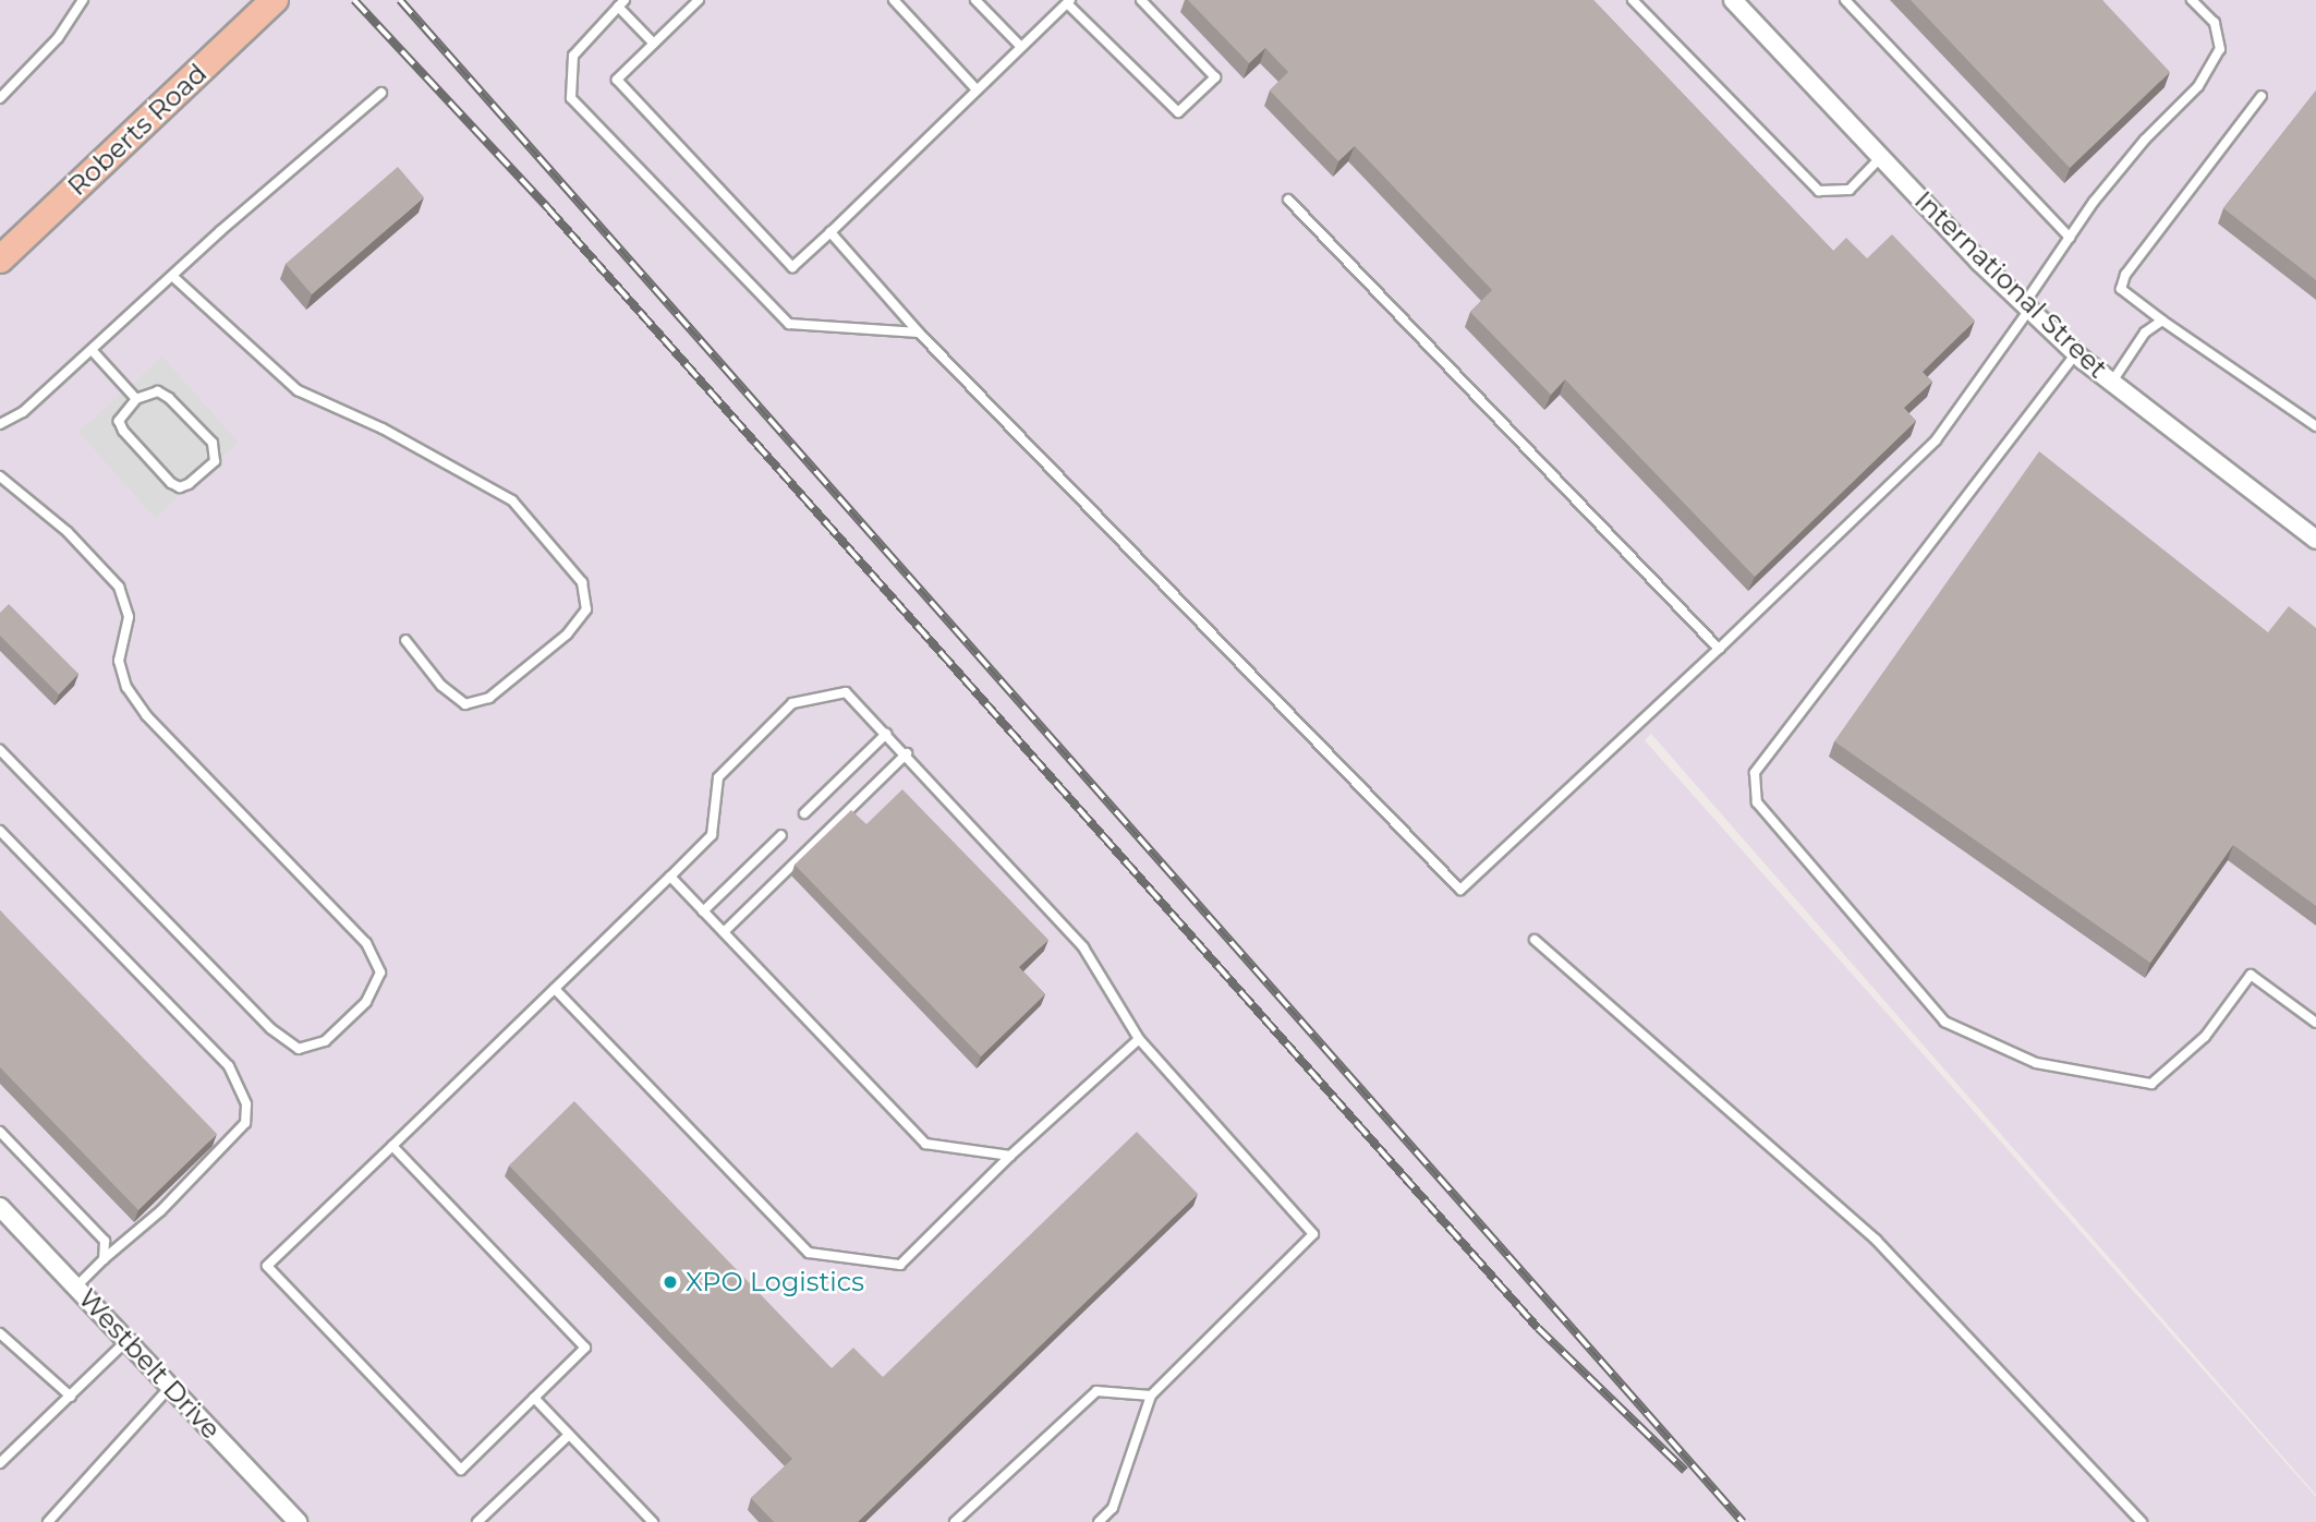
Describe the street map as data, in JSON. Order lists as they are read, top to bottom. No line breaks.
{"streets":{"main road":["Roberts Road"],"street":["International Street","Westbelt Drive"]},"places":["XPO Logistics"]}
